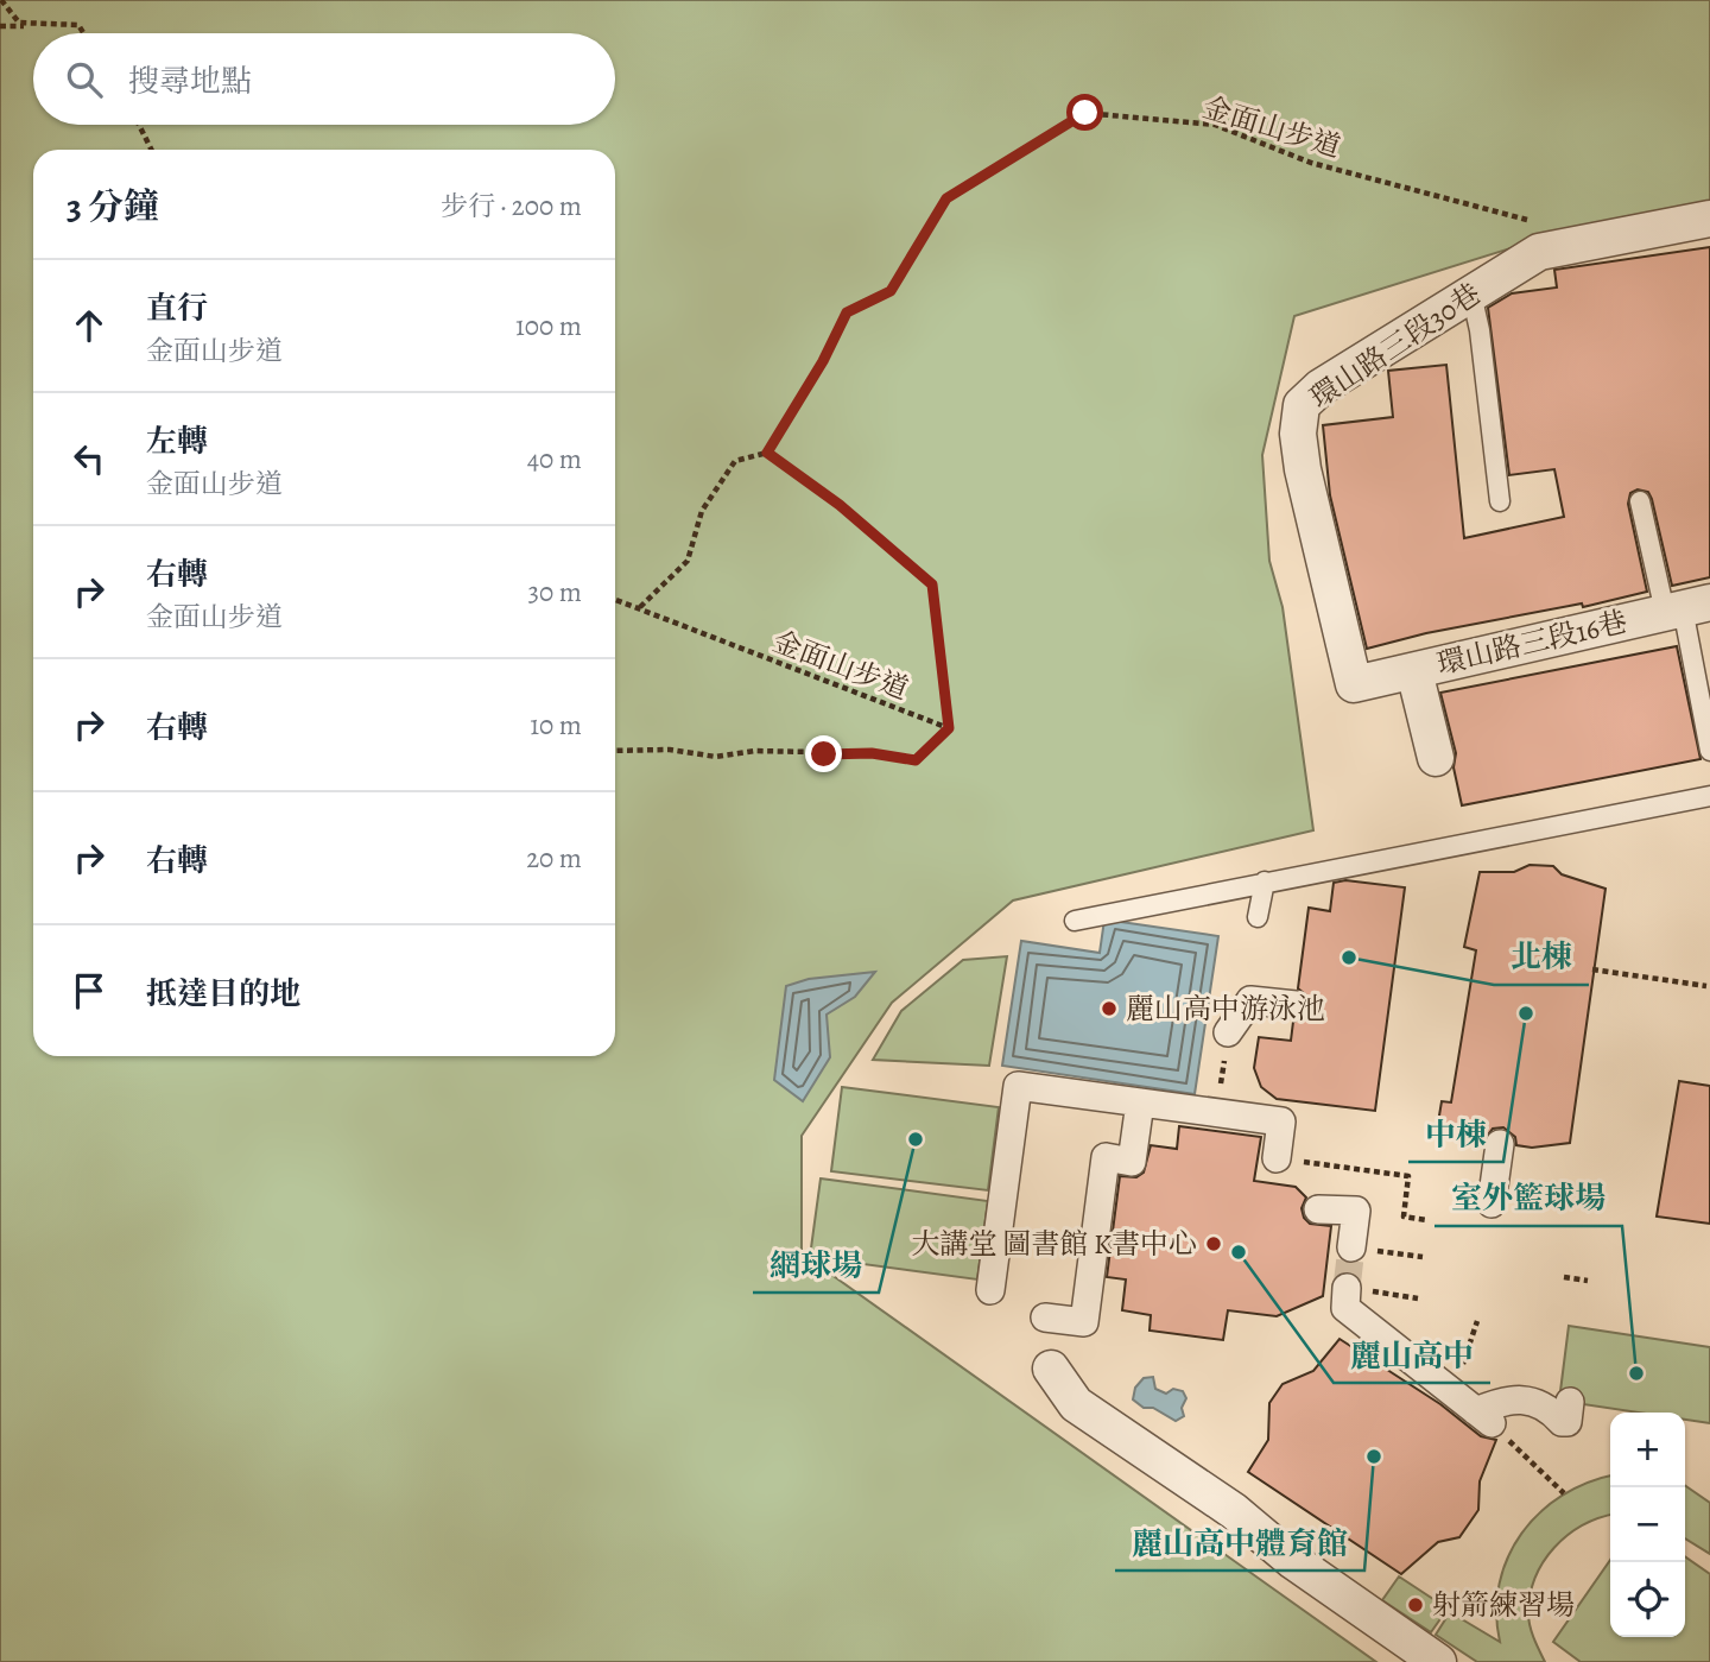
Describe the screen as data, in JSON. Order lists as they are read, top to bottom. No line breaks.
{"streets":{"street":["環山路三段30巷","環山路三段16巷"],"path":["金面山步道"]},"crossings":[["環山路三段30巷","環山路三段16巷"]],"places":["北棟","麗山高中游泳池","中棟","網球場","大講堂 圖書館 K書中心","麗山高中","室外籃球場","麗山高中體育館","射箭練習場"],"page":{"search":"搜尋地點","heading":["3 分鐘","步行 · 200 m"],"list":[["直行","金面山步道","100 m"],["左轉","金面山步道","40 m"],["右轉","金面山步道","30 m"],["右轉","10 m"],["右轉","20 m"],"抵達目的地"],"map_buttons":["+","−"]}}
